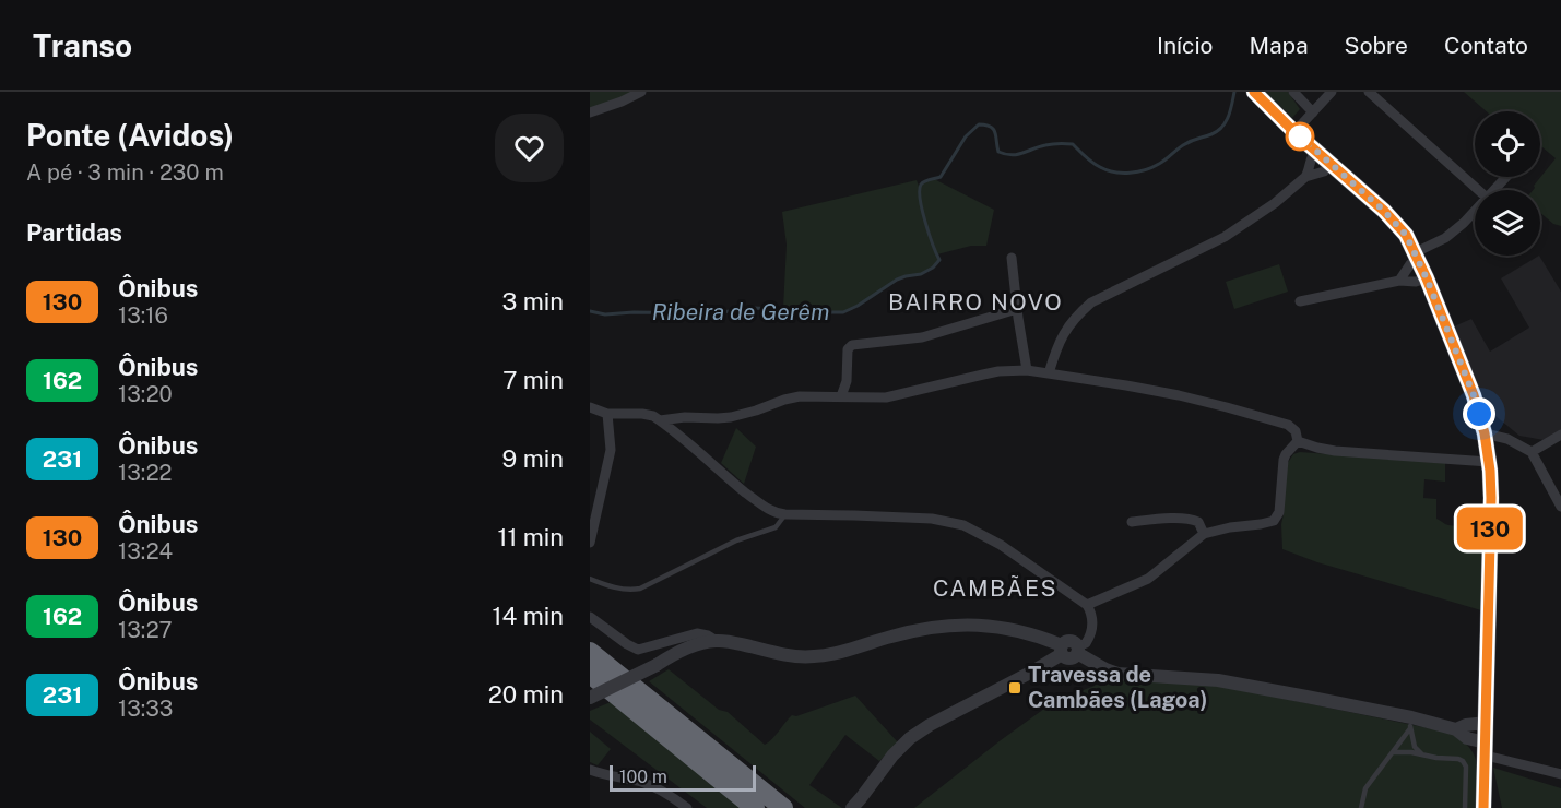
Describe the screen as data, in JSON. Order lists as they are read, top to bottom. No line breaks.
{"districts":["BAIRRO NOVO","CAMBÃES"],"water":["Ribeira de Gerêm"],"places":{"transit":["Travessa de Cambães (Lagoa)"]},"lines":["bus line 130"],"scale_bar":"100 m","page":{"header":"Transo","nav":["Início","Mapa","Sobre","Contato"],"heading":[["Ponte (Avidos)","A pé · 3 min · 230 m"],"Partidas"],"on_map":"130","list":[{"mark":"130","name":"Ônibus","note":"13:16","value":"3 min"},{"mark":"162","name":"Ônibus","note":"13:20","value":"7 min"},{"mark":"231","name":"Ônibus","note":"13:22","value":"9 min"},{"mark":"130","name":"Ônibus","note":"13:24","value":"11 min"},{"mark":"162","name":"Ônibus","note":"13:27","value":"14 min"},{"mark":"231","name":"Ônibus","note":"13:33","value":"20 min"}],"scale":"100 m"}}
